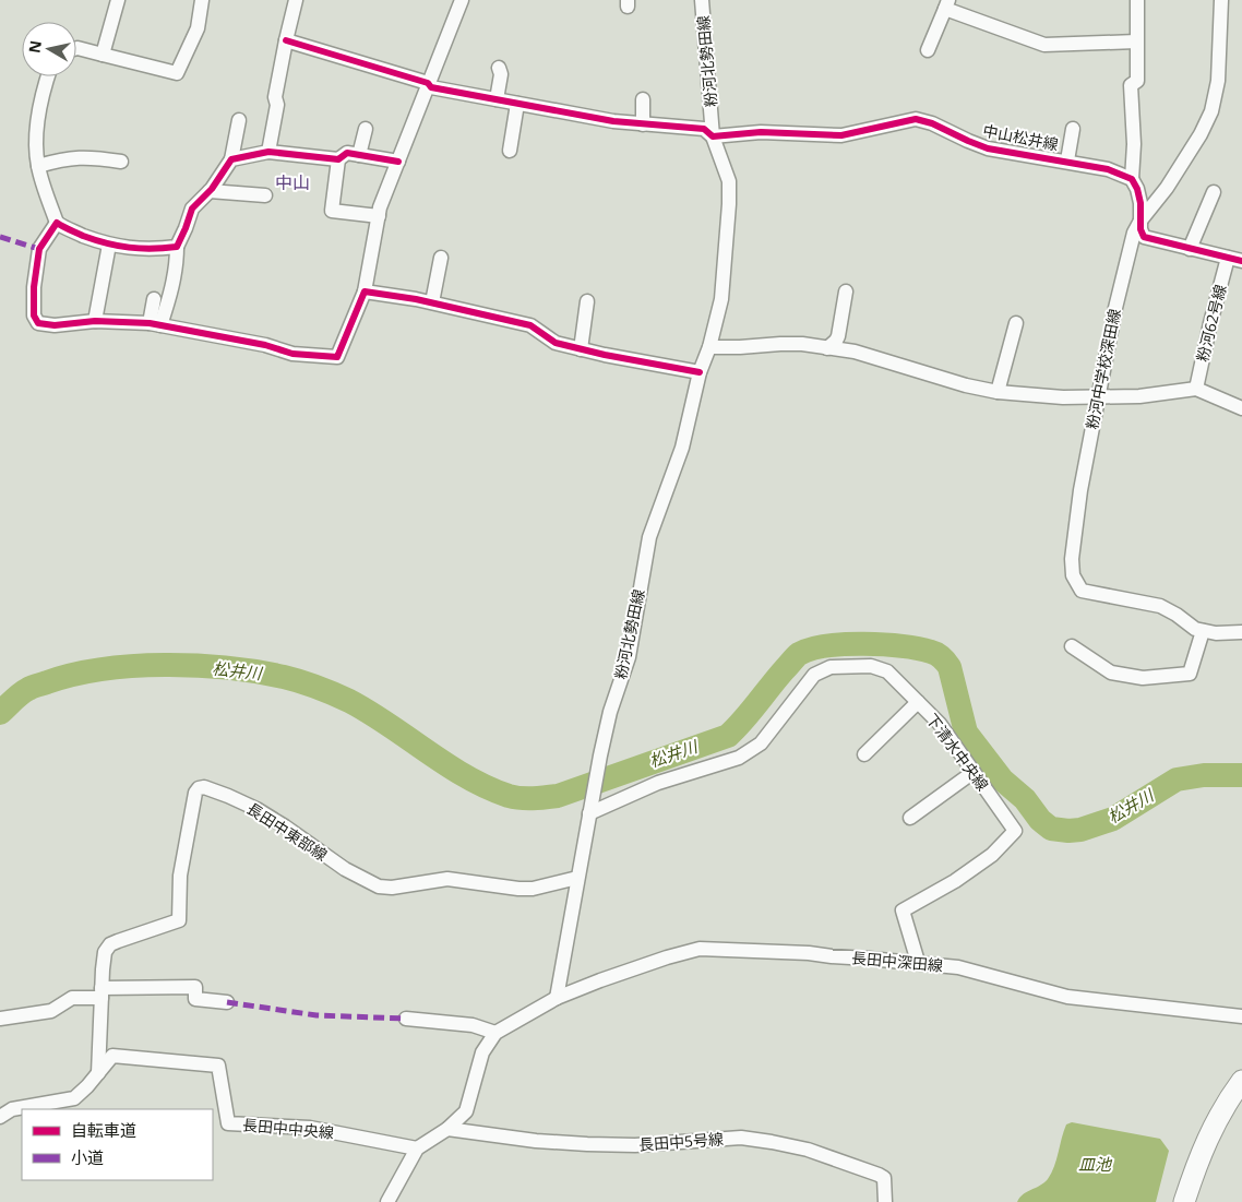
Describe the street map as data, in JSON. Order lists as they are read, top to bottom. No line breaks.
{"streets":{"street":["粉河北勢田線","中山松井線","粉河62号線","粉河中学校深田線","下清水中央線","長田中東部線","長田中深田線","長田中中央線","長田中5号線"]},"crossings":[["粉河北勢田線","中山松井線"],["粉河北勢田線","下清水中央線"],["粉河北勢田線","長田中東部線"],["粉河北勢田線","長田中深田線"],["下清水中央線","長田中深田線"],["長田中東部線","長田中中央線"]],"districts":["中山"],"water":["松井川","皿池"],"legend":["自転車道","小道"],"north":"left"}
